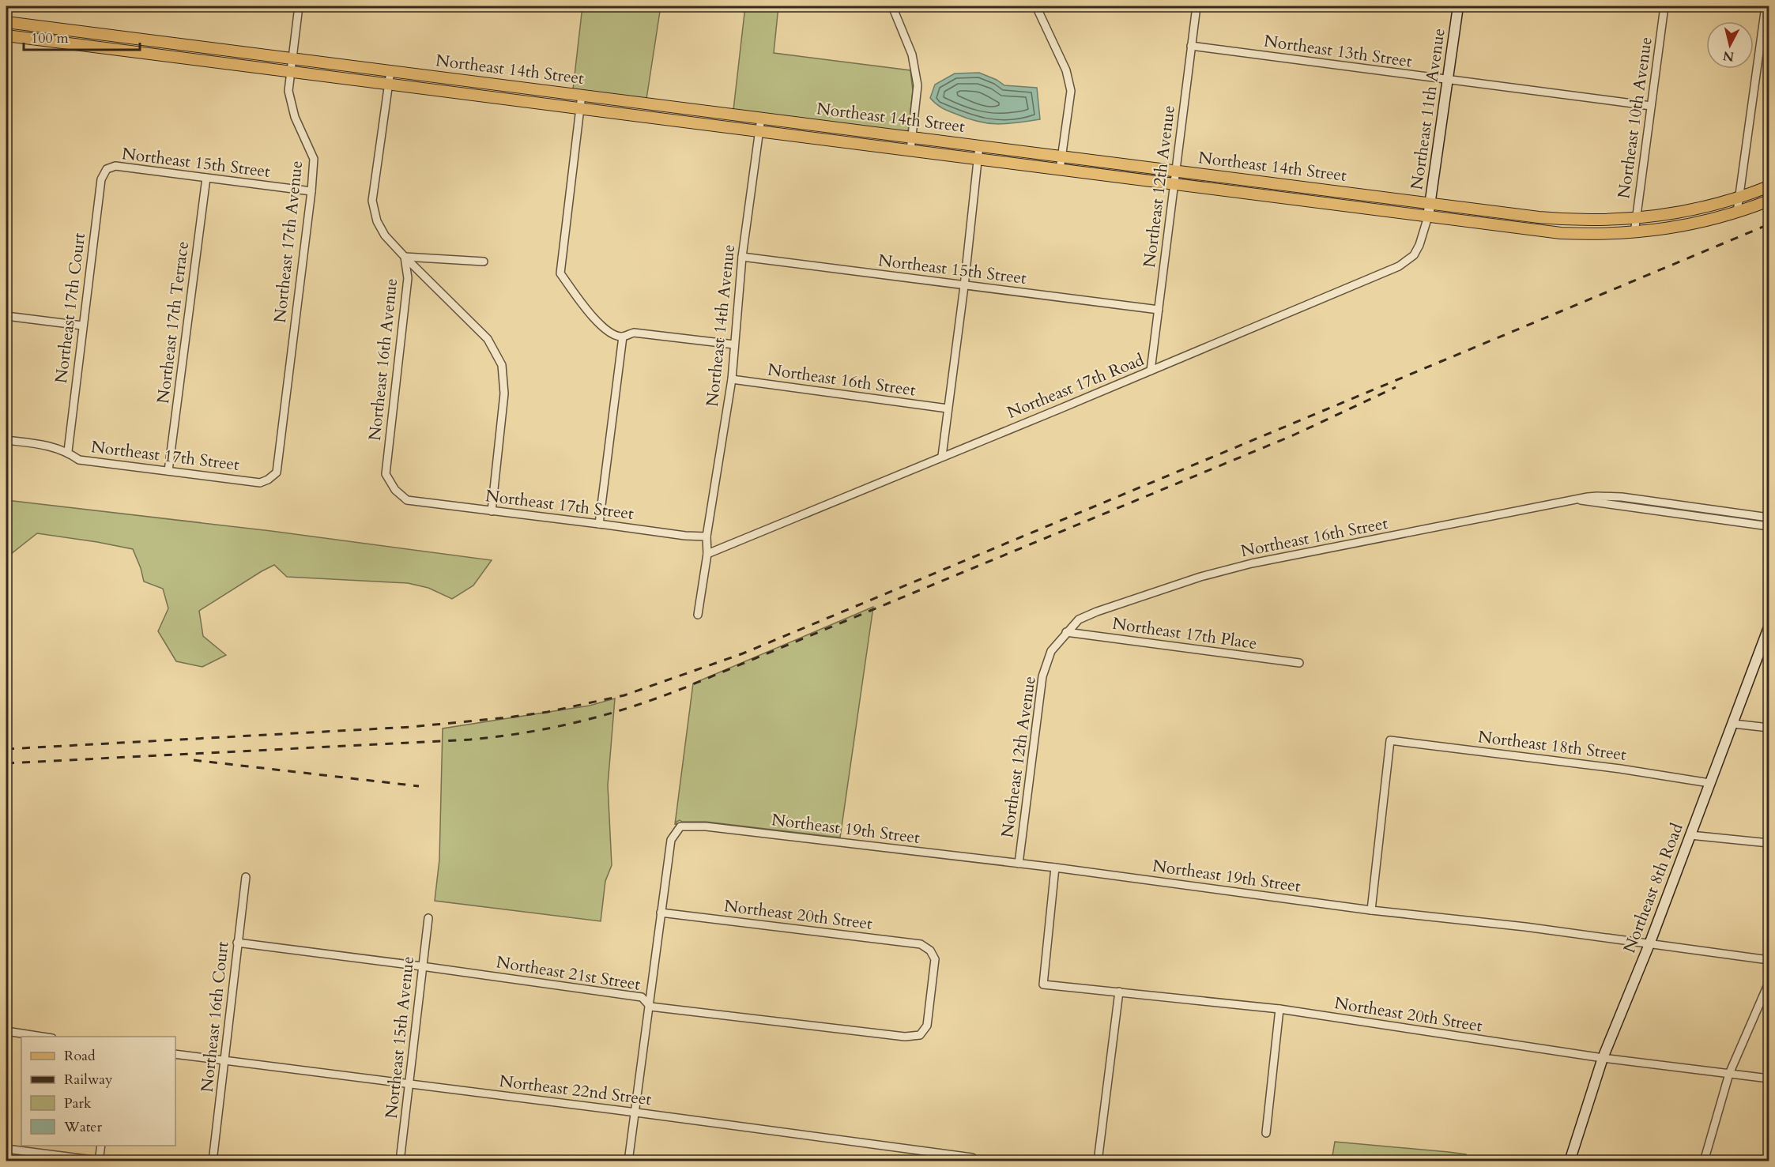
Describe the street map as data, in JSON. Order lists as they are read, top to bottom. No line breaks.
{"streets":{"main road":["Northeast 14th Street","Northeast 11th Avenue","Northeast 8th Road"],"street":["Northeast 13th Street","Northeast 10th Avenue","Northeast 15th Street","Northeast 12th Avenue","Northeast 17th Avenue","Northeast 17th Court","Northeast 17th Terrace","Northeast 14th Avenue","Northeast 16th Avenue","Northeast 16th Street","Northeast 17th Road","Northeast 17th Street","Northeast 17th Place","Northeast 18th Street","Northeast 19th Street","Northeast 20th Street","Northeast 21st Street","Northeast 16th Court","Northeast 15th Avenue","Northeast 22nd Street"]},"crossings":[["Northeast 13th Street","Northeast 11th Avenue"],["Northeast 13th Street","Northeast 10th Avenue"],["Northeast 13th Street","Northeast 12th Avenue"],["Northeast 14th Street","Northeast 11th Avenue"],["Northeast 14th Street","Northeast 10th Avenue"],["Northeast 14th Street","Northeast 12th Avenue"],["Northeast 14th Street","Northeast 17th Avenue"],["Northeast 14th Street","Northeast 14th Avenue"],["Northeast 14th Street","Northeast 16th Avenue"],["Northeast 14th Street","Northeast 17th Road"],["Northeast 11th Avenue","Northeast 17th Road"],["Northeast 15th Street","Northeast 12th Avenue"],["Northeast 15th Street","Northeast 17th Avenue"],["Northeast 15th Street","Northeast 17th Court"],["Northeast 15th Street","Northeast 17th Terrace"],["Northeast 15th Street","Northeast 14th Avenue"],["Northeast 12th Avenue","Northeast 16th Street"],["Northeast 12th Avenue","Northeast 17th Road"],["Northeast 12th Avenue","Northeast 17th Place"],["Northeast 12th Avenue","Northeast 19th Street"],["Northeast 17th Avenue","Northeast 17th Street"],["Northeast 17th Court","Northeast 17th Street"],["Northeast 17th Terrace","Northeast 17th Street"],["Northeast 14th Avenue","Northeast 16th Street"],["Northeast 14th Avenue","Northeast 17th Street"],["Northeast 16th Avenue","Northeast 17th Street"],["Northeast 16th Street","Northeast 17th Place"],["Northeast 18th Street","Northeast 19th Street"],["Northeast 18th Street","Northeast 8th Road"],["Northeast 19th Street","Northeast 8th Road"],["Northeast 19th Street","Northeast 20th Street"],["Northeast 8th Road","Northeast 20th Street"],["Northeast 20th Street","Northeast 21st Street"],["Northeast 21st Street","Northeast 16th Court"],["Northeast 21st Street","Northeast 15th Avenue"],["Northeast 16th Court","Northeast 22nd Street"],["Northeast 15th Avenue","Northeast 22nd Street"]],"legend":["Road","Railway","Park","Water"],"scale_bar":"100 m","north":"bottom"}
